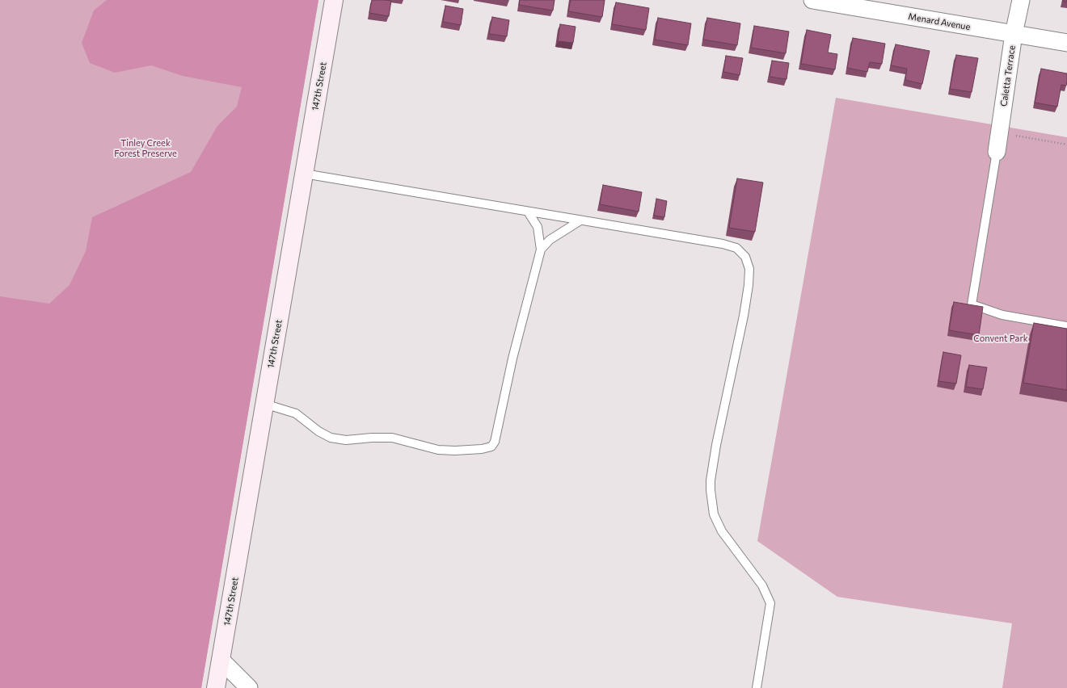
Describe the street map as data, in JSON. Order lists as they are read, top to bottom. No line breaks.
{"streets":{"main road":["147th Street"],"street":["Menard Avenue","Caletta Terrace"]},"crossings":[["Menard Avenue","Caletta Terrace"]],"parks":["Tinley Creek Forest Preserve","Convent Park"]}
